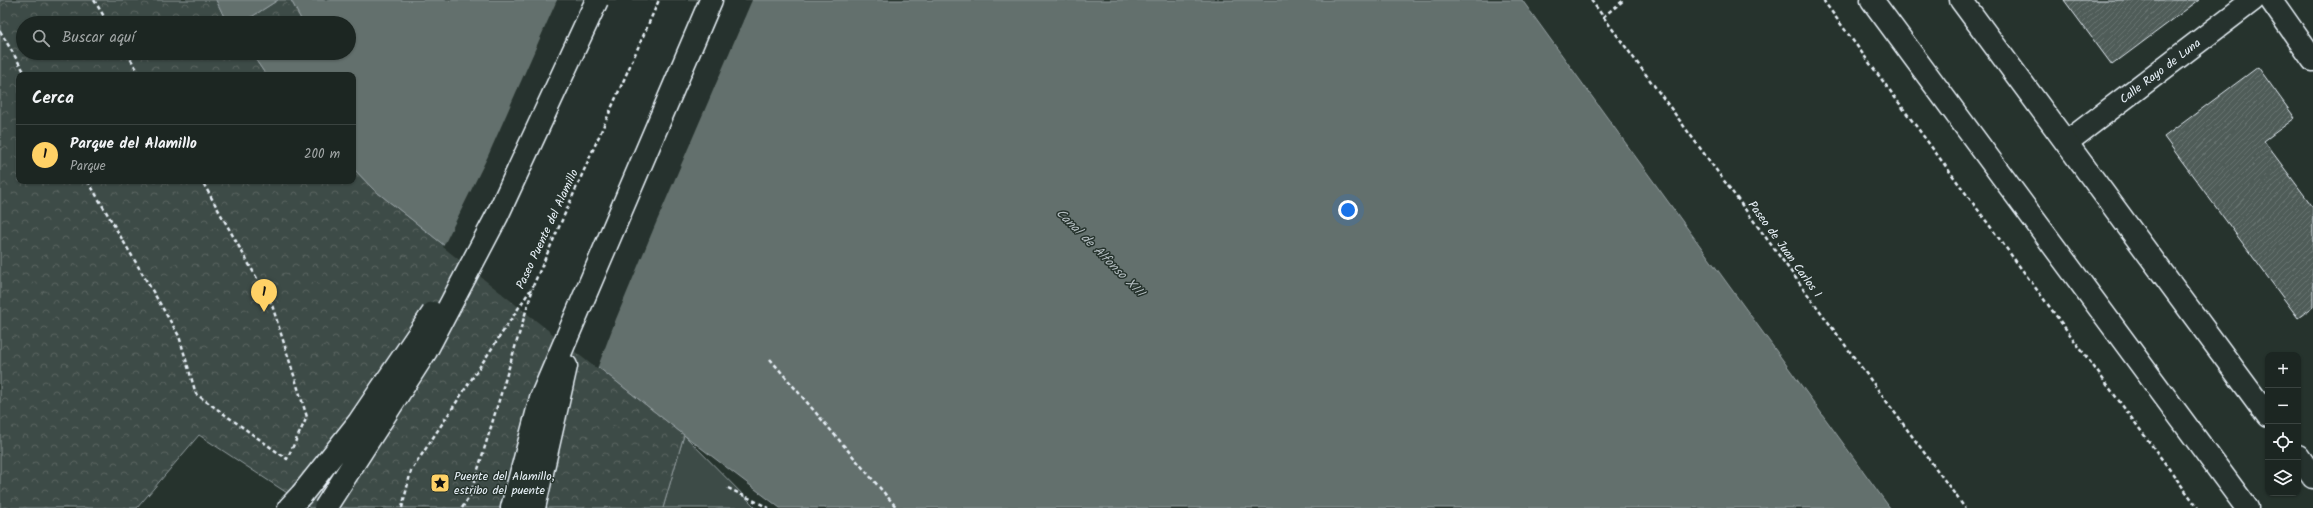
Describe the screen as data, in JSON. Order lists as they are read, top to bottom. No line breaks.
{"streets":{"main road":["Calle Rayo de Luna"],"path":["Paseo Puente del Alamillo","Paseo de Juan Carlos I"]},"water":["Canal de Alfonso XIII"],"places":{"place":["Puente del Alamillo, estribo del puente"]},"page":{"search":"Buscar aquí","heading":"Cerca","list":[{"mark":"1","name":"Parque del Alamillo","note":"Parque","value":"200 m"}],"pins":"1","map_buttons":["+","−"]}}
